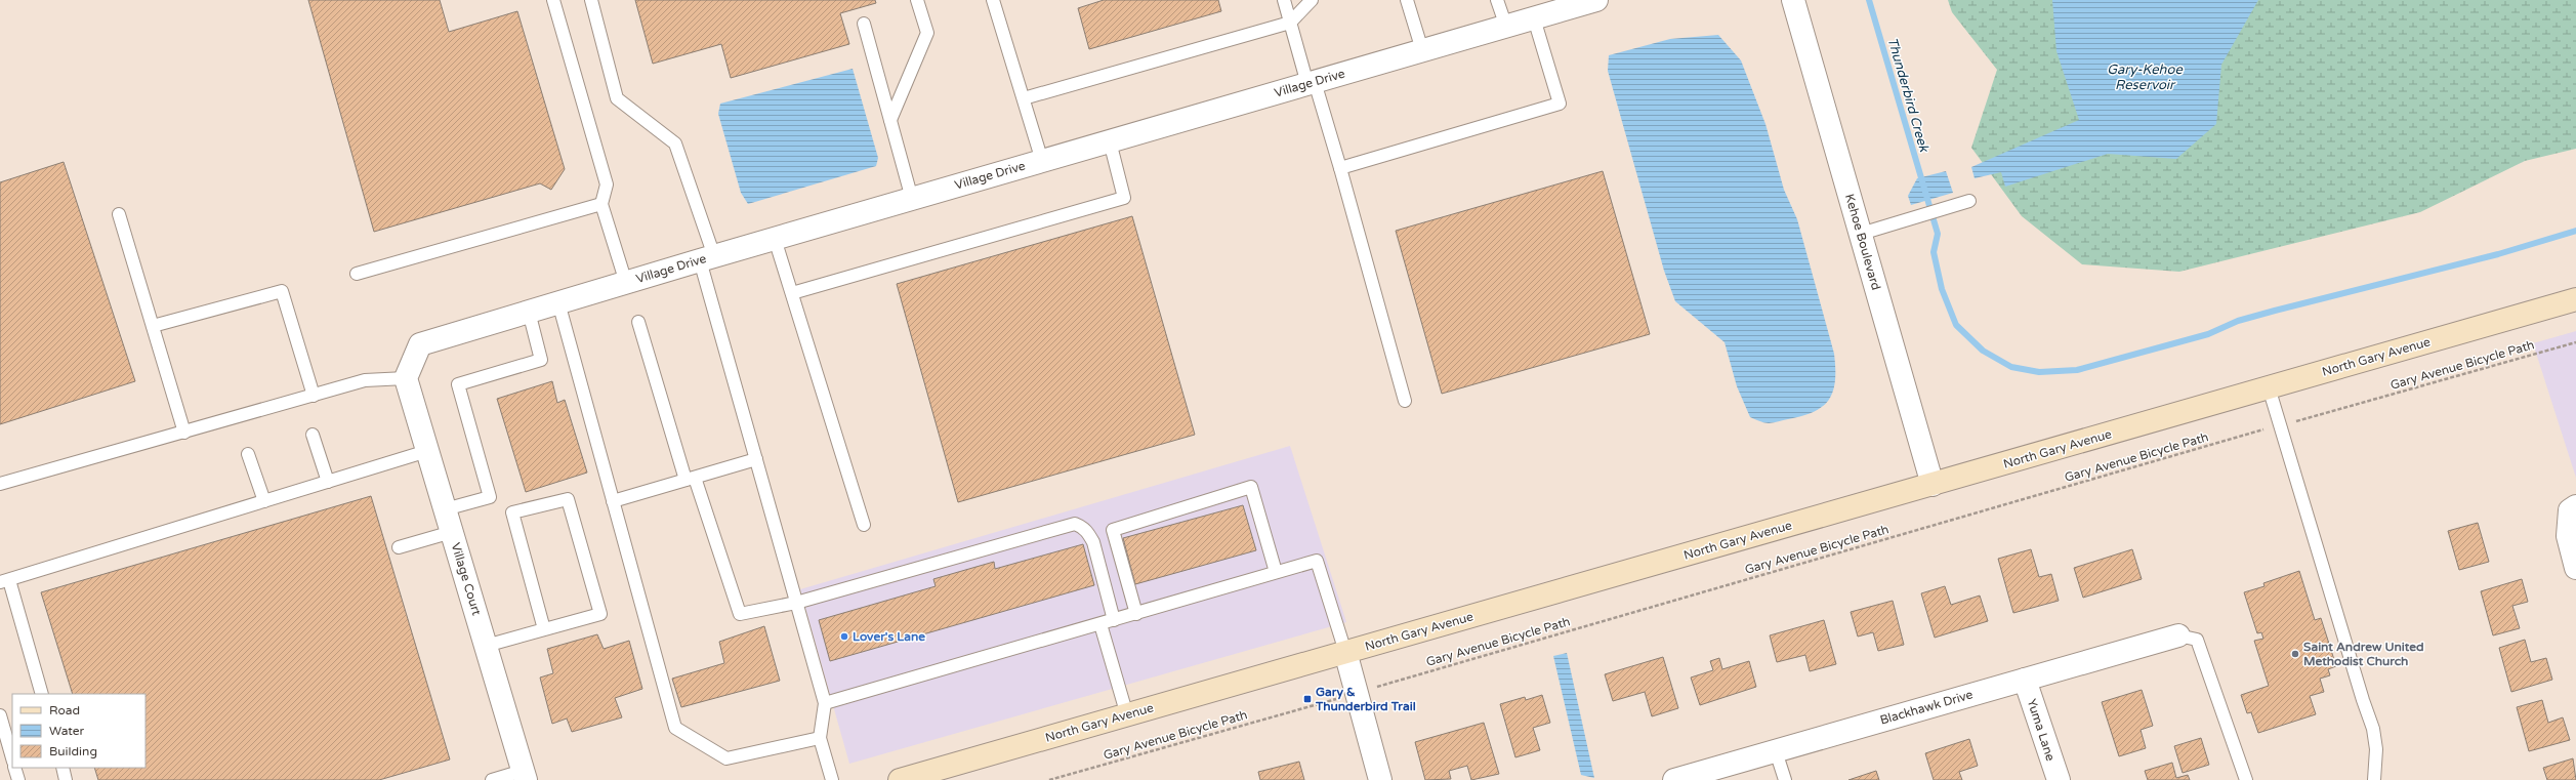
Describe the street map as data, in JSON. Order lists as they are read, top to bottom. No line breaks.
{"streets":{"street":["Village Drive","Kehoe Boulevard","North Gary Avenue","Village Court","Blackhawk Drive","Yuma Lane"],"path":["Gary Avenue Bicycle Path"]},"crossings":[["Village Drive","Village Court"],["Kehoe Boulevard","North Gary Avenue"],["Blackhawk Drive","Yuma Lane"]],"water":["Gary-Kehoe Reservoir","Thunderbird Creek"],"places":{"other":["Lover's Lane","Saint Andrew United Methodist Church"],"transit":["Gary & Thunderbird Trail"]},"legend":["Road","Water","Building"]}
